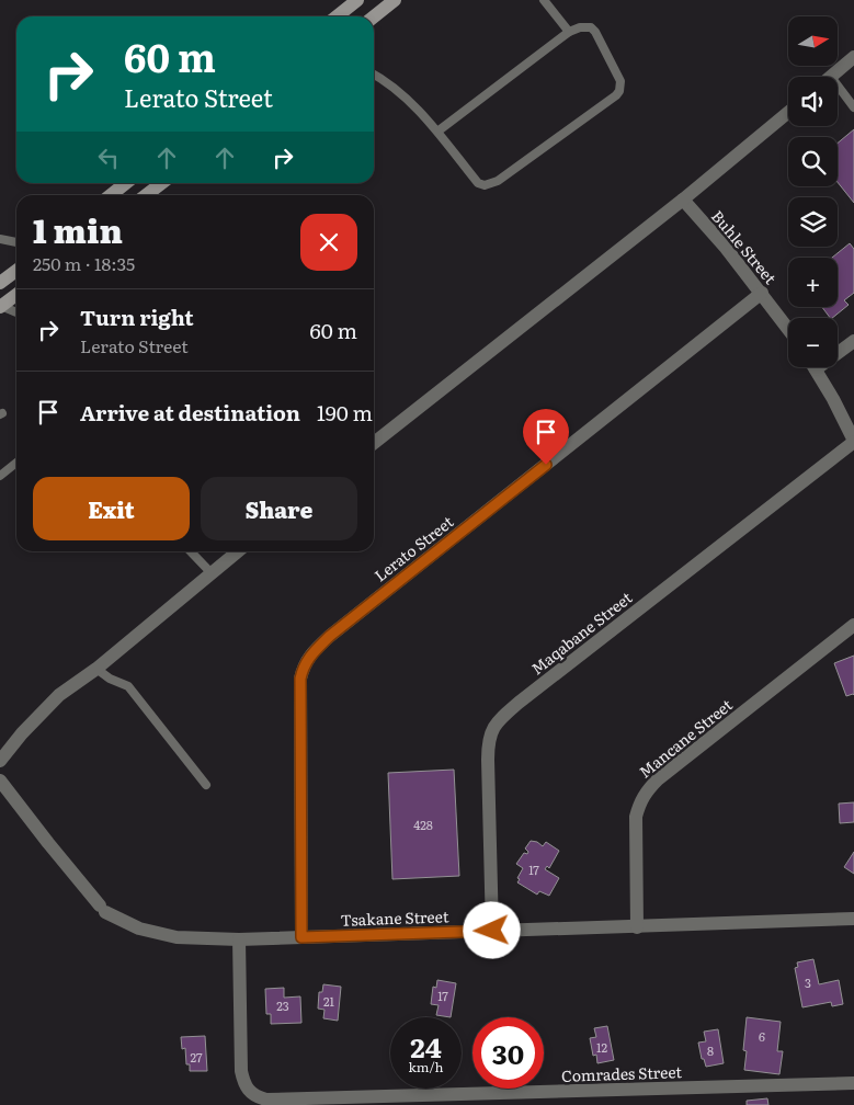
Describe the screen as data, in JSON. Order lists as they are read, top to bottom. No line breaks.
{"streets":{"street":["Buhle Street","Lerato Street","Maqabane Street","Mancane Street","Tsakane Street","Comrades Street"]},"crossings":[["Buhle Street","Lerato Street"],["Lerato Street","Tsakane Street"],["Maqabane Street","Tsakane Street"],["Mancane Street","Tsakane Street"],["Tsakane Street","Comrades Street"]],"house_numbers":["428","17","3","17","21","23","6","12","8","27"],"north":"right","page":{"map_buttons":["+","−"],"turn":["60 m","Lerato Street"],"heading":["1 min","250 m · 18:35"],"list":[{"name":"Turn right","note":"Lerato Street","value":"60 m"},{"name":"Arrive at destination","value":"190 m"}],"buttons":["Exit","Share"],"speed":"24 km/h","limit":"30"}}
